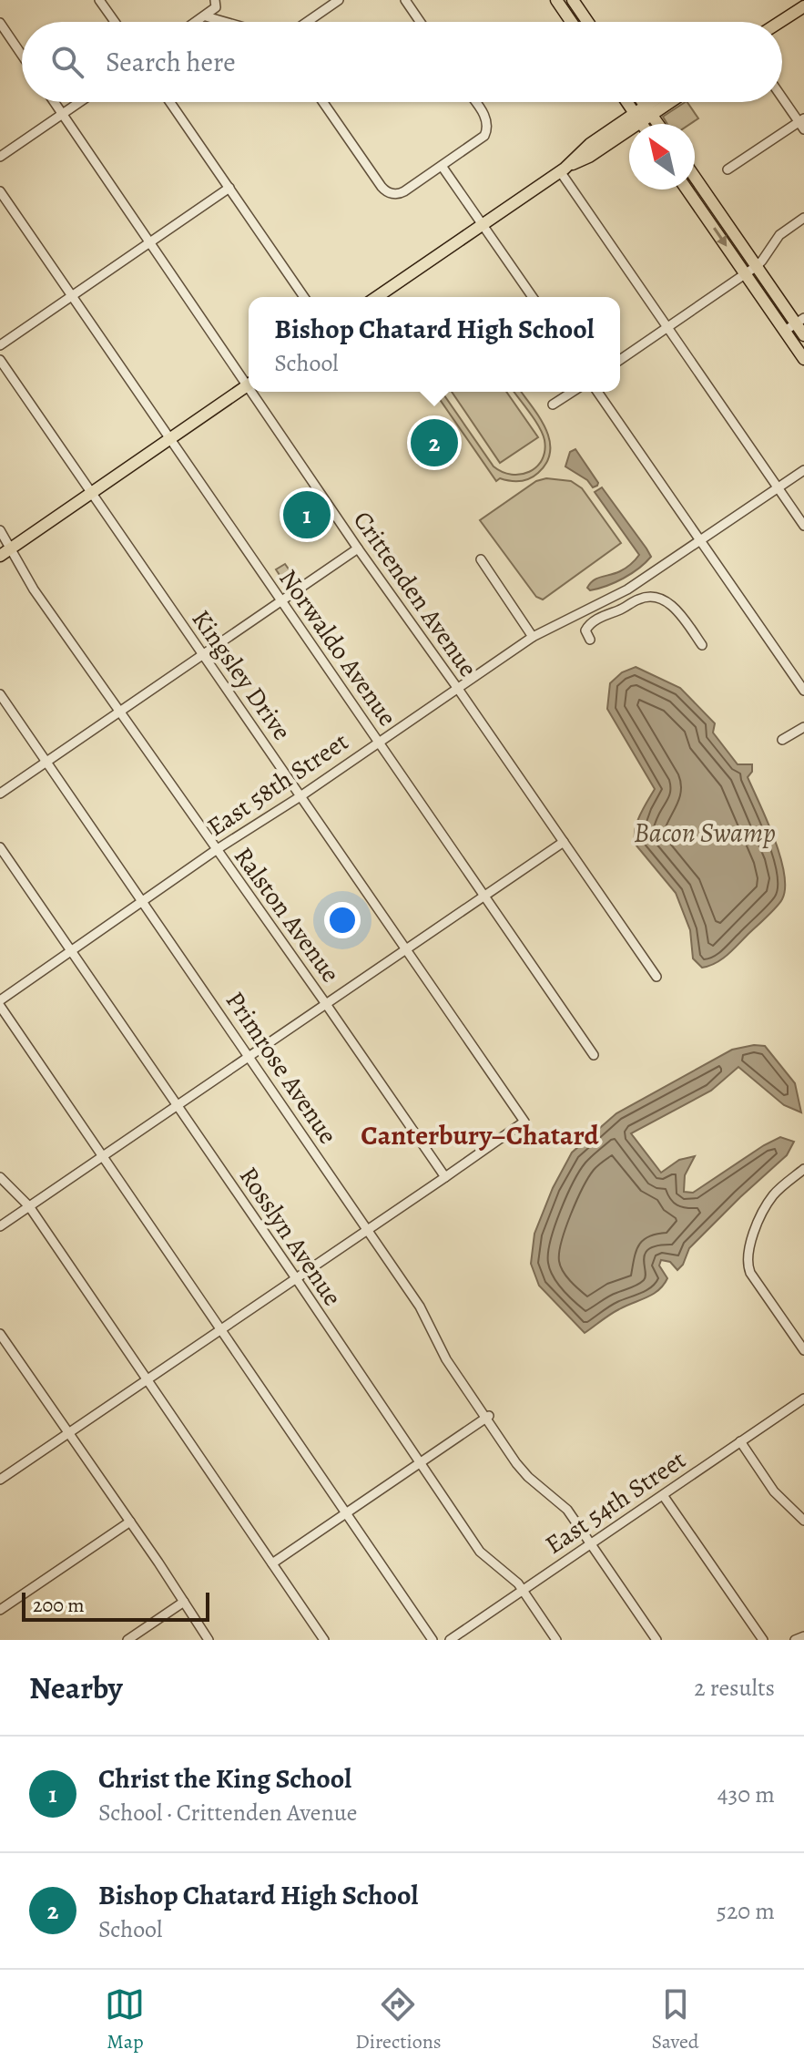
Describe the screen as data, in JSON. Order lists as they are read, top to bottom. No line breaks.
{"streets":{"street":["Crittenden Avenue","Norwaldo Avenue","Kingsley Drive","East 58th Street","Ralston Avenue","Primrose Avenue","Rosslyn Avenue","East 54th Street"]},"crossings":[["Crittenden Avenue","East 58th Street"],["Norwaldo Avenue","East 58th Street"],["Kingsley Drive","East 58th Street"],["Kingsley Drive","Ralston Avenue"],["East 58th Street","Ralston Avenue"],["East 58th Street","Primrose Avenue"],["East 58th Street","Rosslyn Avenue"],["Primrose Avenue","East 54th Street"],["Rosslyn Avenue","East 54th Street"]],"districts":["Canterbury–Chatard"],"water":["Bacon Swamp"],"scale_bar":"200 m","north":"top left","page":{"search":"Search here","popup":["Bishop Chatard High School","School"],"pins":["2","1"],"scale":"200 m","heading":["Nearby","2 results"],"list":[{"mark":"1","name":"Christ the King School","note":"School · Crittenden Avenue","value":"430 m"},{"mark":"2","name":"Bishop Chatard High School","note":"School","value":"520 m"}],"nav":["Map","Directions","Saved"]}}
